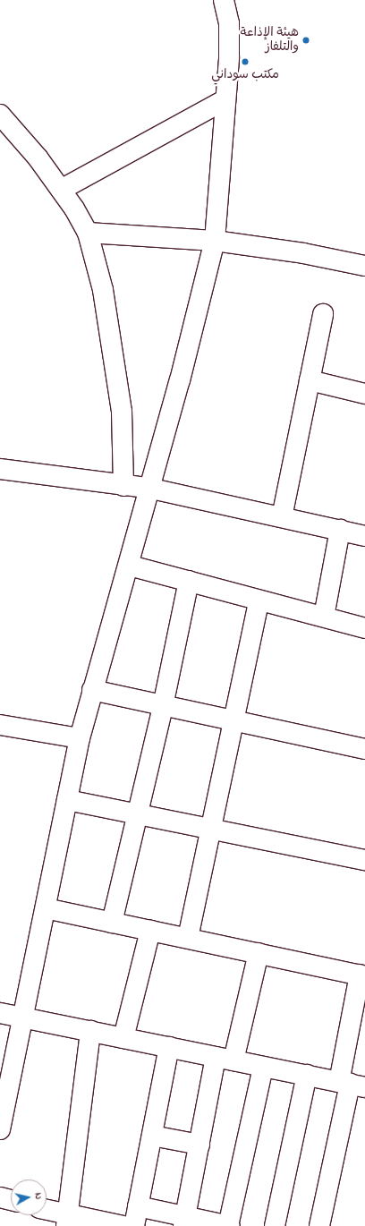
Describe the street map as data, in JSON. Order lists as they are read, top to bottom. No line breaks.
{"places":["هيئة الإذاعة والتلفاز","مكتب سوداني"],"north":"right"}
